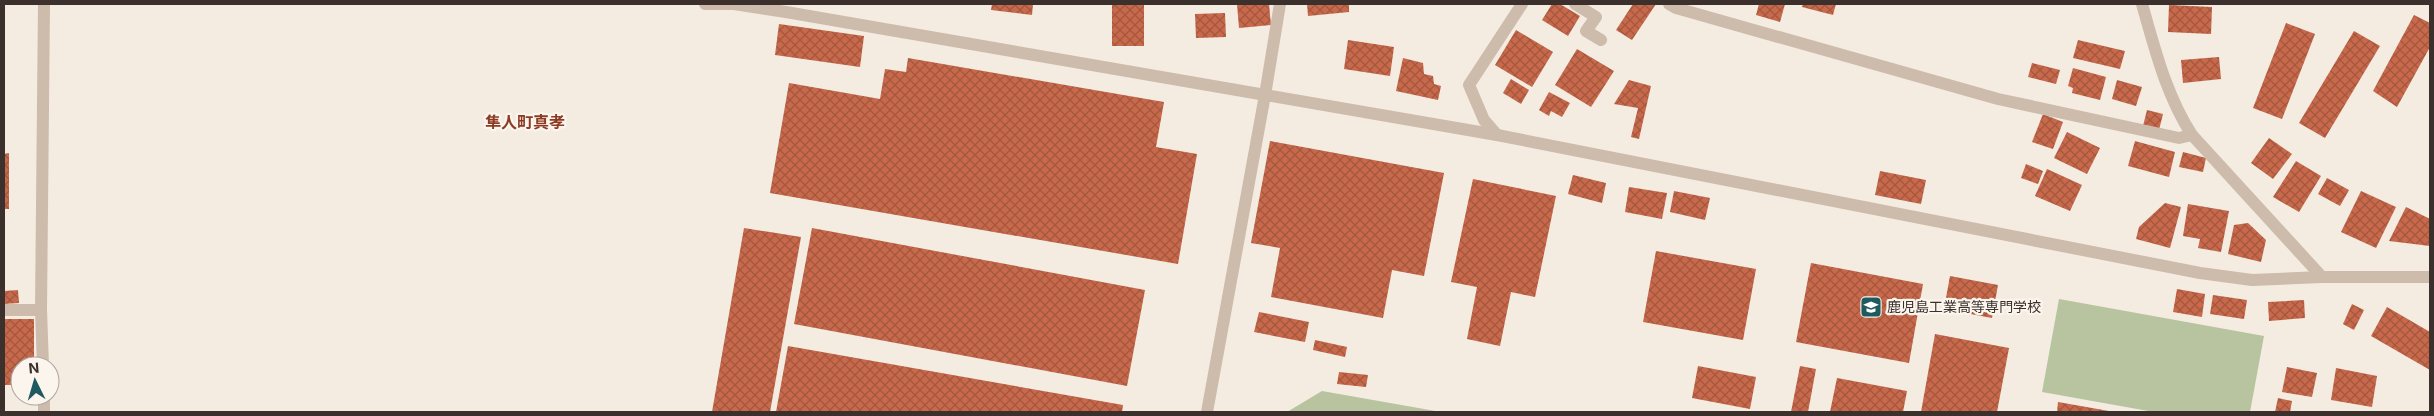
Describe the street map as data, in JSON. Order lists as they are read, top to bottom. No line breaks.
{"districts":["隼人町真孝"],"places":{"school or university":["鹿児島工業高等専門学校"]},"north":"top"}
